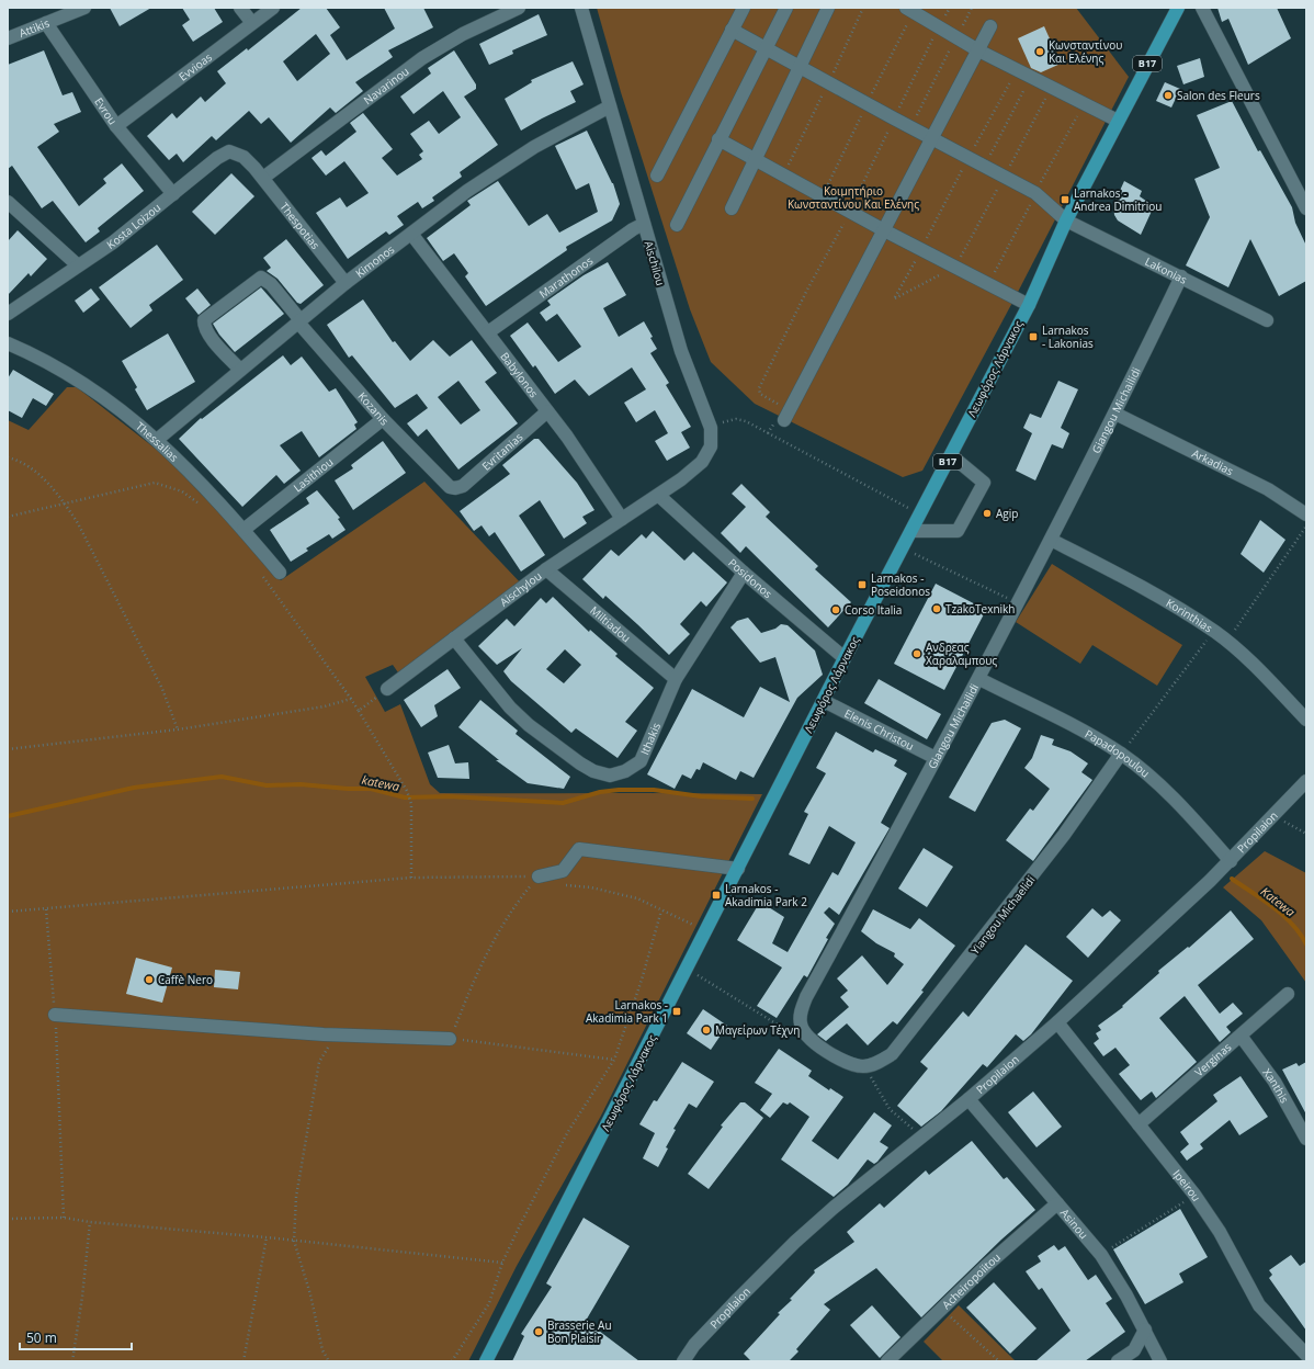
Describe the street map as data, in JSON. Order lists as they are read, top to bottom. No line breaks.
{"streets":{"main road":["B17","Λεωφόρος Λάρνακος"],"street":["Attikis","Evvioas","Navarinou","Evrou","Kosta Loizou","Thespotias","Kimonos","Aischilou","Lakonias","Marathonos","Babylonos","Kozanis","Giangou Michailidi","Thessalias","Evritanias","Arkadias","Lasithiou","Posidonos","Aischylou","Korinthias","Miltiadou","Elenis Christou","Ithakis","Papadopoulou","Propilaion","Yiangou Michaelidi","Verginas","Xanthis","Ipeirou","Asinou","Acheiropoiitou"]},"crossings":[["Attikis","Evrou"],["Evvioas","Evrou"],["Navarinou","Kosta Loizou"],["Navarinou","Thespotias"],["Evrou","Kosta Loizou"],["Kosta Loizou","Thespotias"],["Thespotias","Kimonos"],["Kimonos","Aischilou"],["Kimonos","Babylonos"],["Kimonos","Kozanis"],["Kimonos","Thessalias"],["Aischilou","Marathonos"],["Aischilou","Posidonos"],["Aischilou","Aischylou"],["Lakonias","Λεωφόρος Λάρνακος"],["Lakonias","Giangou Michailidi"],["Marathonos","Babylonos"],["Λεωφόρος Λάρνακος","Posidonos"],["Λεωφόρος Λάρνακος","Elenis Christou"],["Babylonos","Evritanias"],["Babylonos","Aischylou"],["Kozanis","Evritanias"],["Kozanis","Lasithiou"],["Giangou Michailidi","Arkadias"],["Giangou Michailidi","Korinthias"],["Giangou Michailidi","Elenis Christou"],["Giangou Michailidi","Papadopoulou"],["Thessalias","Lasithiou"],["Posidonos","Aischylou"],["Posidonos","Ithakis"],["Aischylou","Miltiadou"],["Aischylou","Ithakis"],["Miltiadou","Ithakis"],["Papadopoulou","Propilaion"],["Papadopoulou","Yiangou Michaelidi"],["Propilaion","Ipeirou"],["Propilaion","Asinou"],["Verginas","Xanthis"],["Verginas","Ipeirou"],["Asinou","Acheiropoiitou"]],"water":["katewa","Katewa"],"parks":["Κοιμητήριο Κωνσταντίνου Και Ελένης"],"places":{"other":["Κωνσταντίνου Και Ελένης","Salon des Fleurs","Agip","TzakoTexnikh","Corso Italia","Ανδρεας Χαραλαμπους","Caffè Nero","Μαγείρων Τέχνη","Brasserie Au Bon Plaisir"],"transit":["Larnakos - Andrea Dimitriou","Larnakos - Lakonias","Larnakos - Poseidonos","Larnakos - Akadimia Park 2","Larnakos - Akadimia Park 1"]},"scale_bar":"50 m"}
